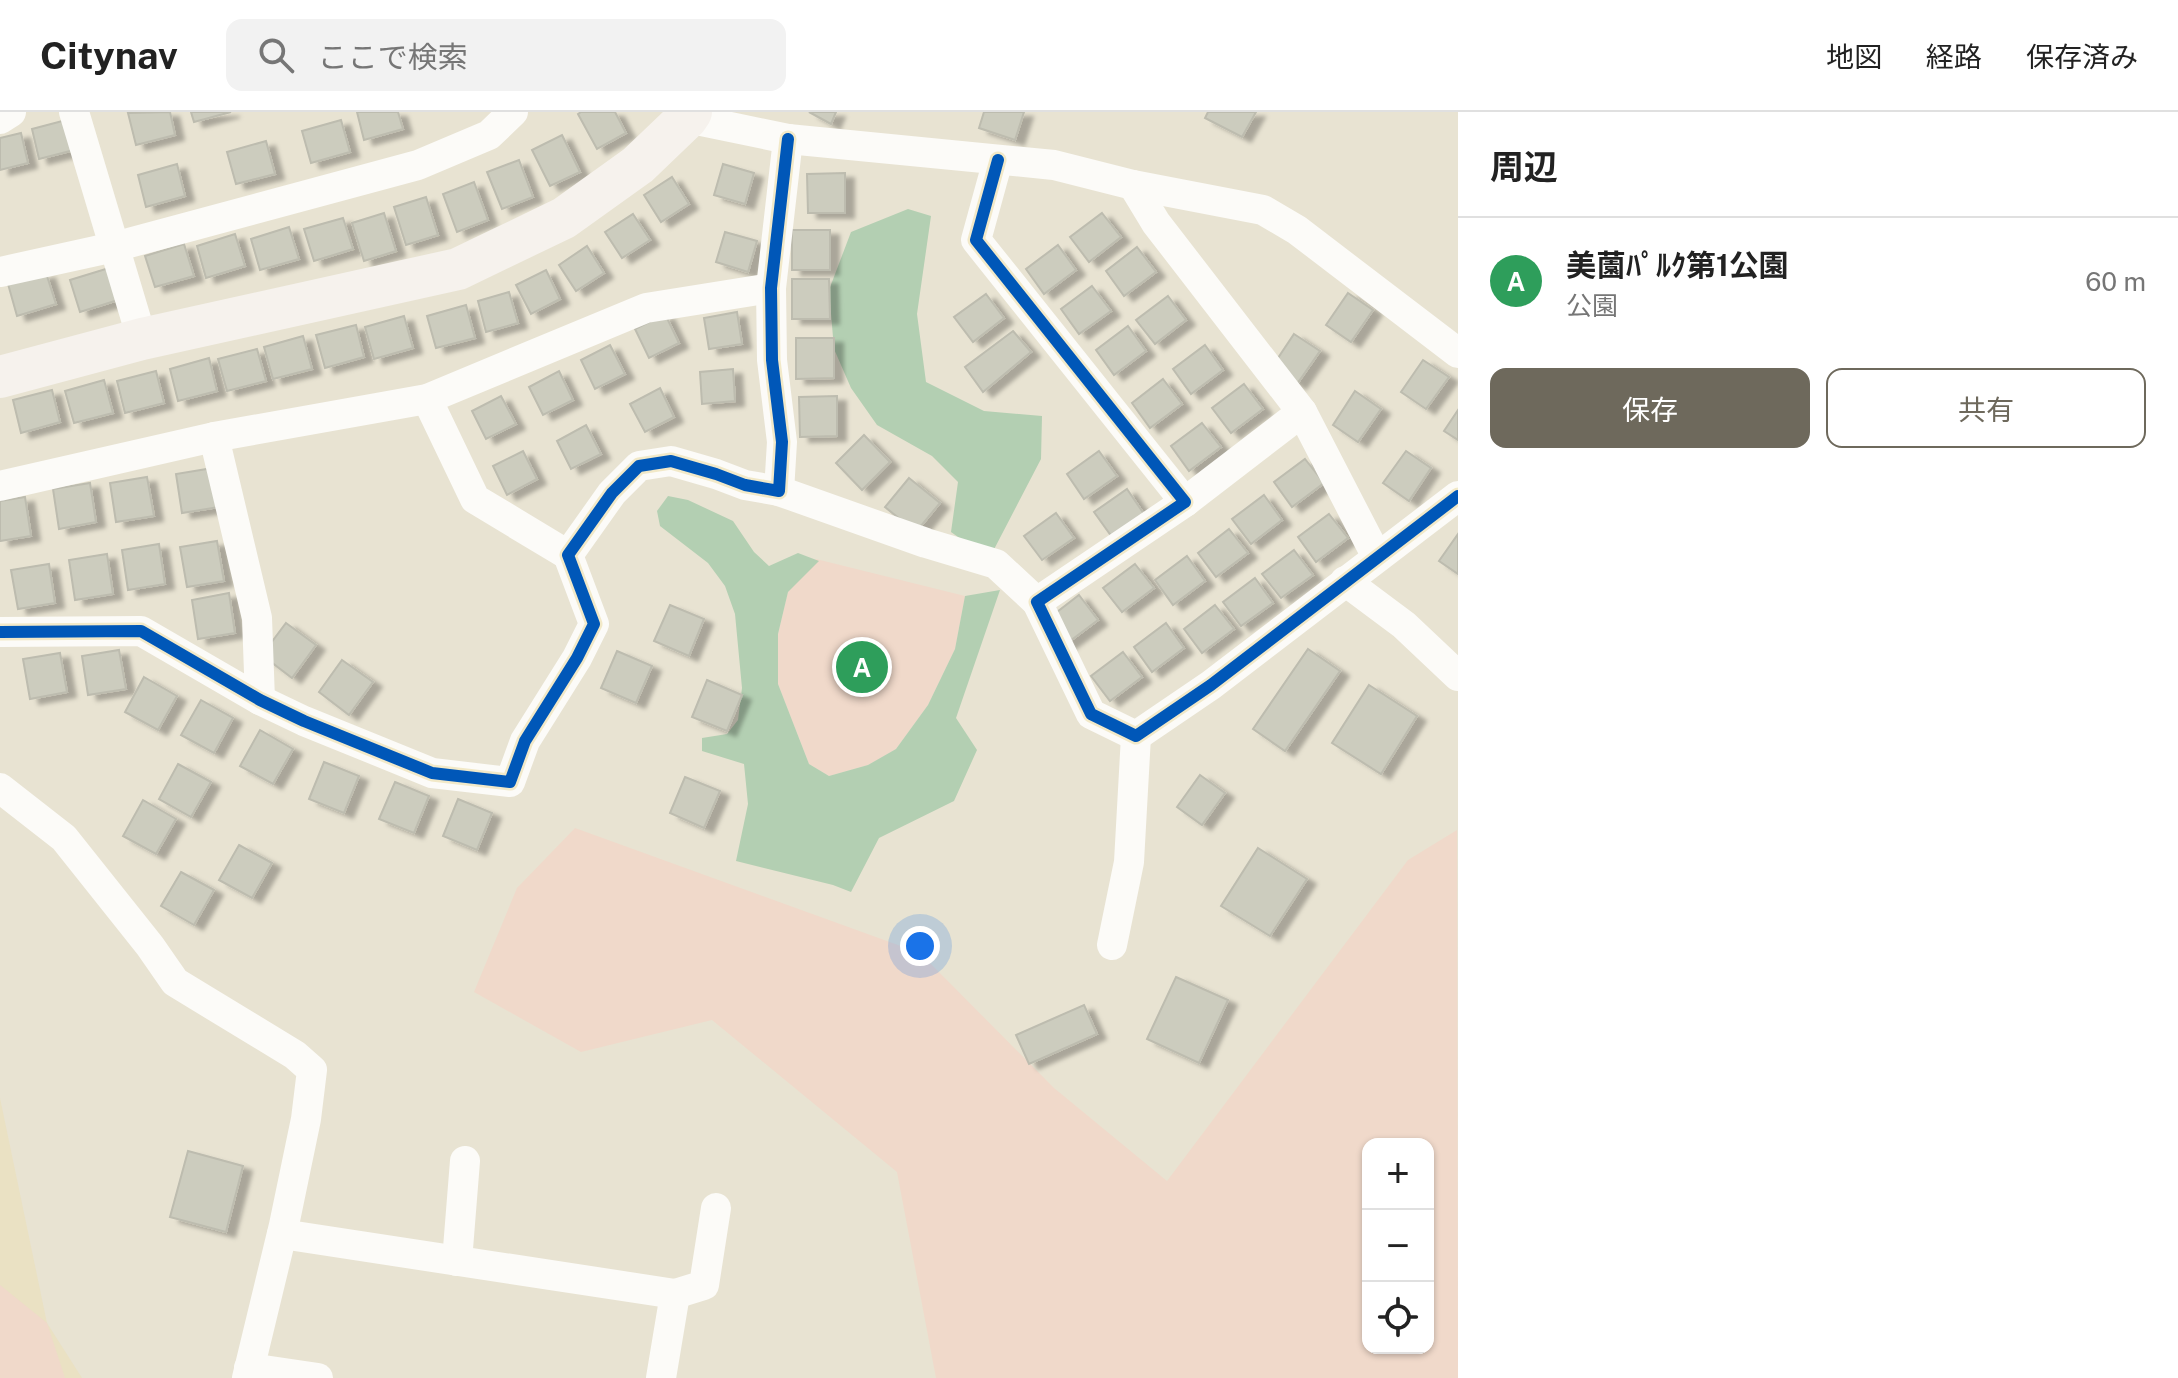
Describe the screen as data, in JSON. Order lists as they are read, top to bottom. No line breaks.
{"page":{"header":"Citynav","search":"ここで検索","nav":["地図","経路","保存済み"],"heading":"周辺","list":[{"mark":"A","name":"美薗ﾊﾟﾙｸ第1公園","note":"公園","value":"60 m"}],"buttons":["保存","共有"],"pins":"A","map_buttons":["+","−"]}}
